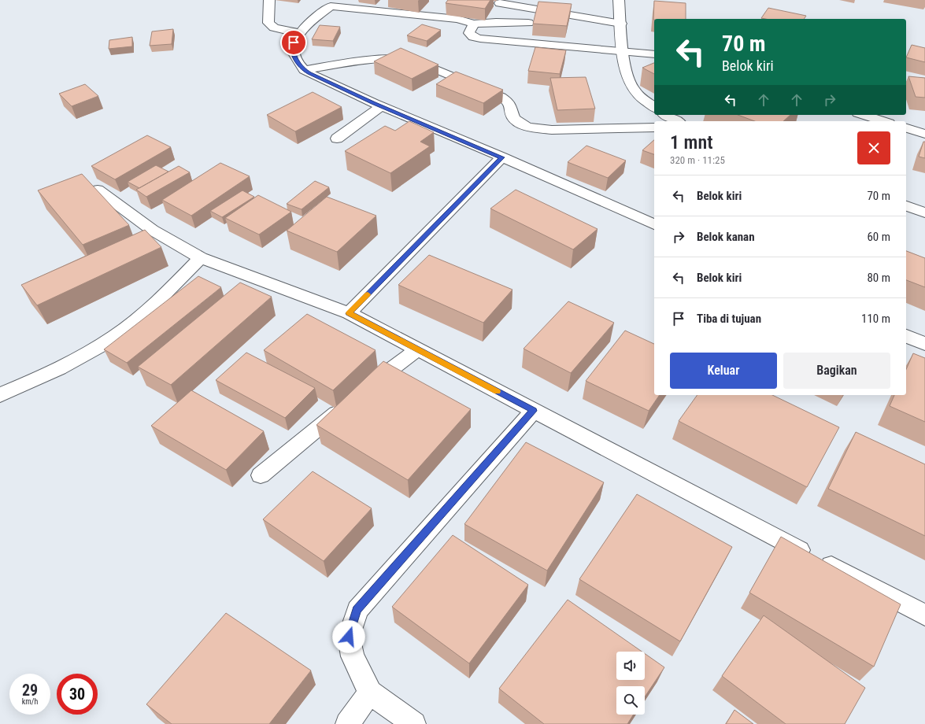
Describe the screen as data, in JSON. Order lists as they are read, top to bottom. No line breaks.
{"page":{"turn":["70 m","Belok kiri"],"heading":["1 mnt","320 m · 11:25"],"list":[{"name":"Belok kiri","value":"70 m"},{"name":"Belok kanan","value":"60 m"},{"name":"Belok kiri","value":"80 m"},{"name":"Tiba di tujuan","value":"110 m"}],"buttons":["Keluar","Bagikan"],"speed":"29 km/h","limit":"30"}}
